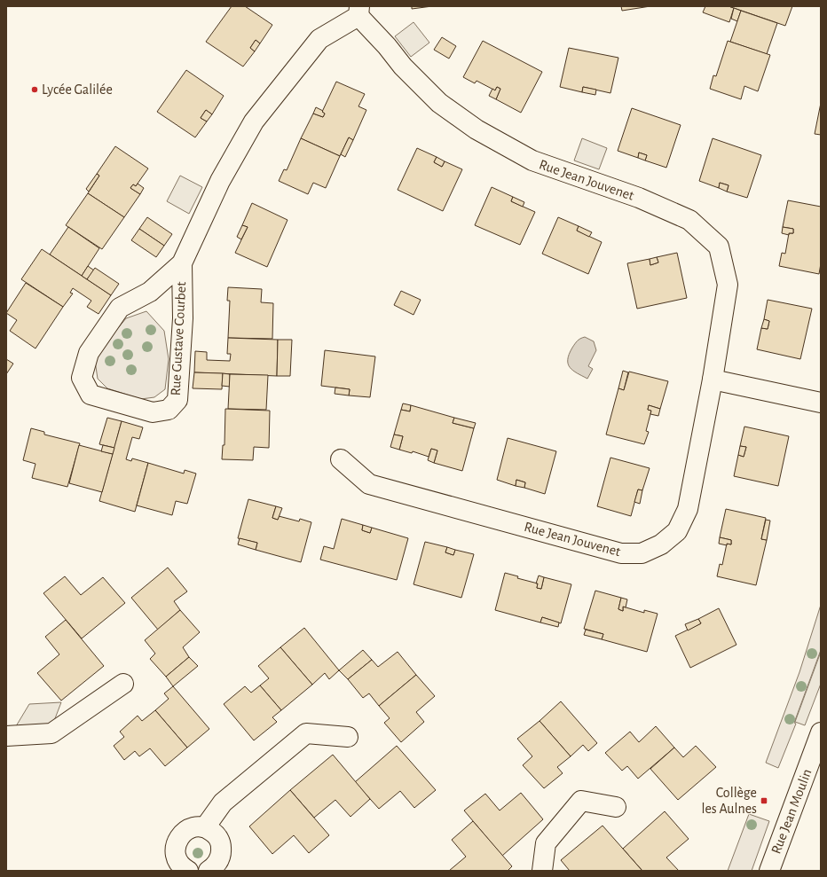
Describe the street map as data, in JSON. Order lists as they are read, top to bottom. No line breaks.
{"streets":{"street":["Rue Jean Jouvenet","Rue Gustave Courbet","Rue Jean Moulin"]},"crossings":[["Rue Jean Jouvenet","Rue Gustave Courbet"]],"places":{"other":["Lycée Galilée"],"transit":["Collège les Aulnes"]}}
